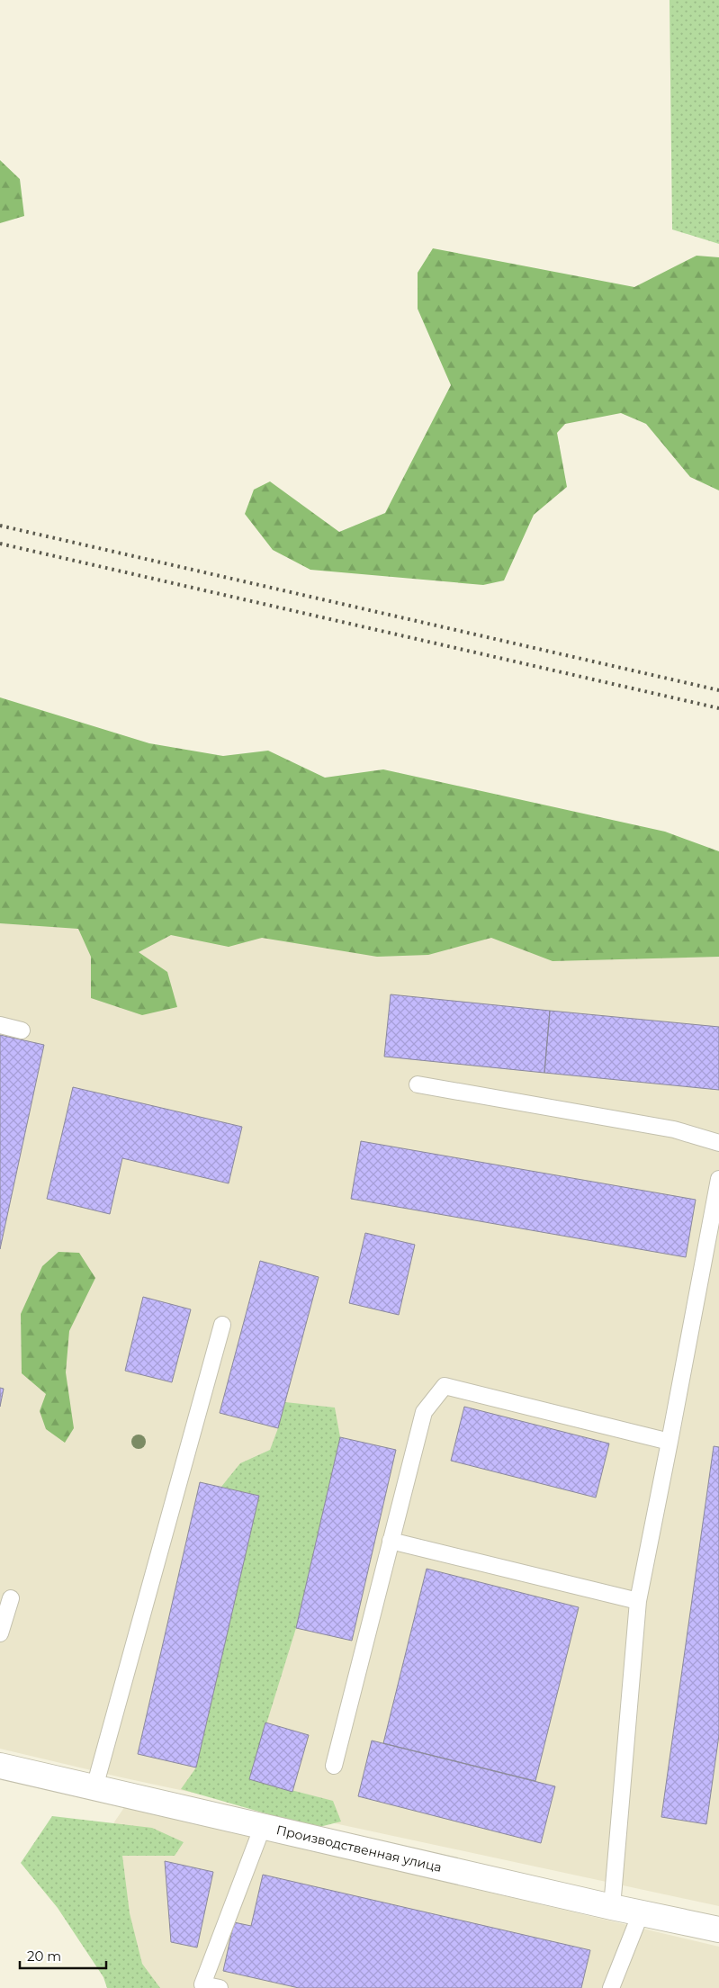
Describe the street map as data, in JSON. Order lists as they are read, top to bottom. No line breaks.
{"streets":{"street":["Производственная улица"]},"scale_bar":"20 m"}
